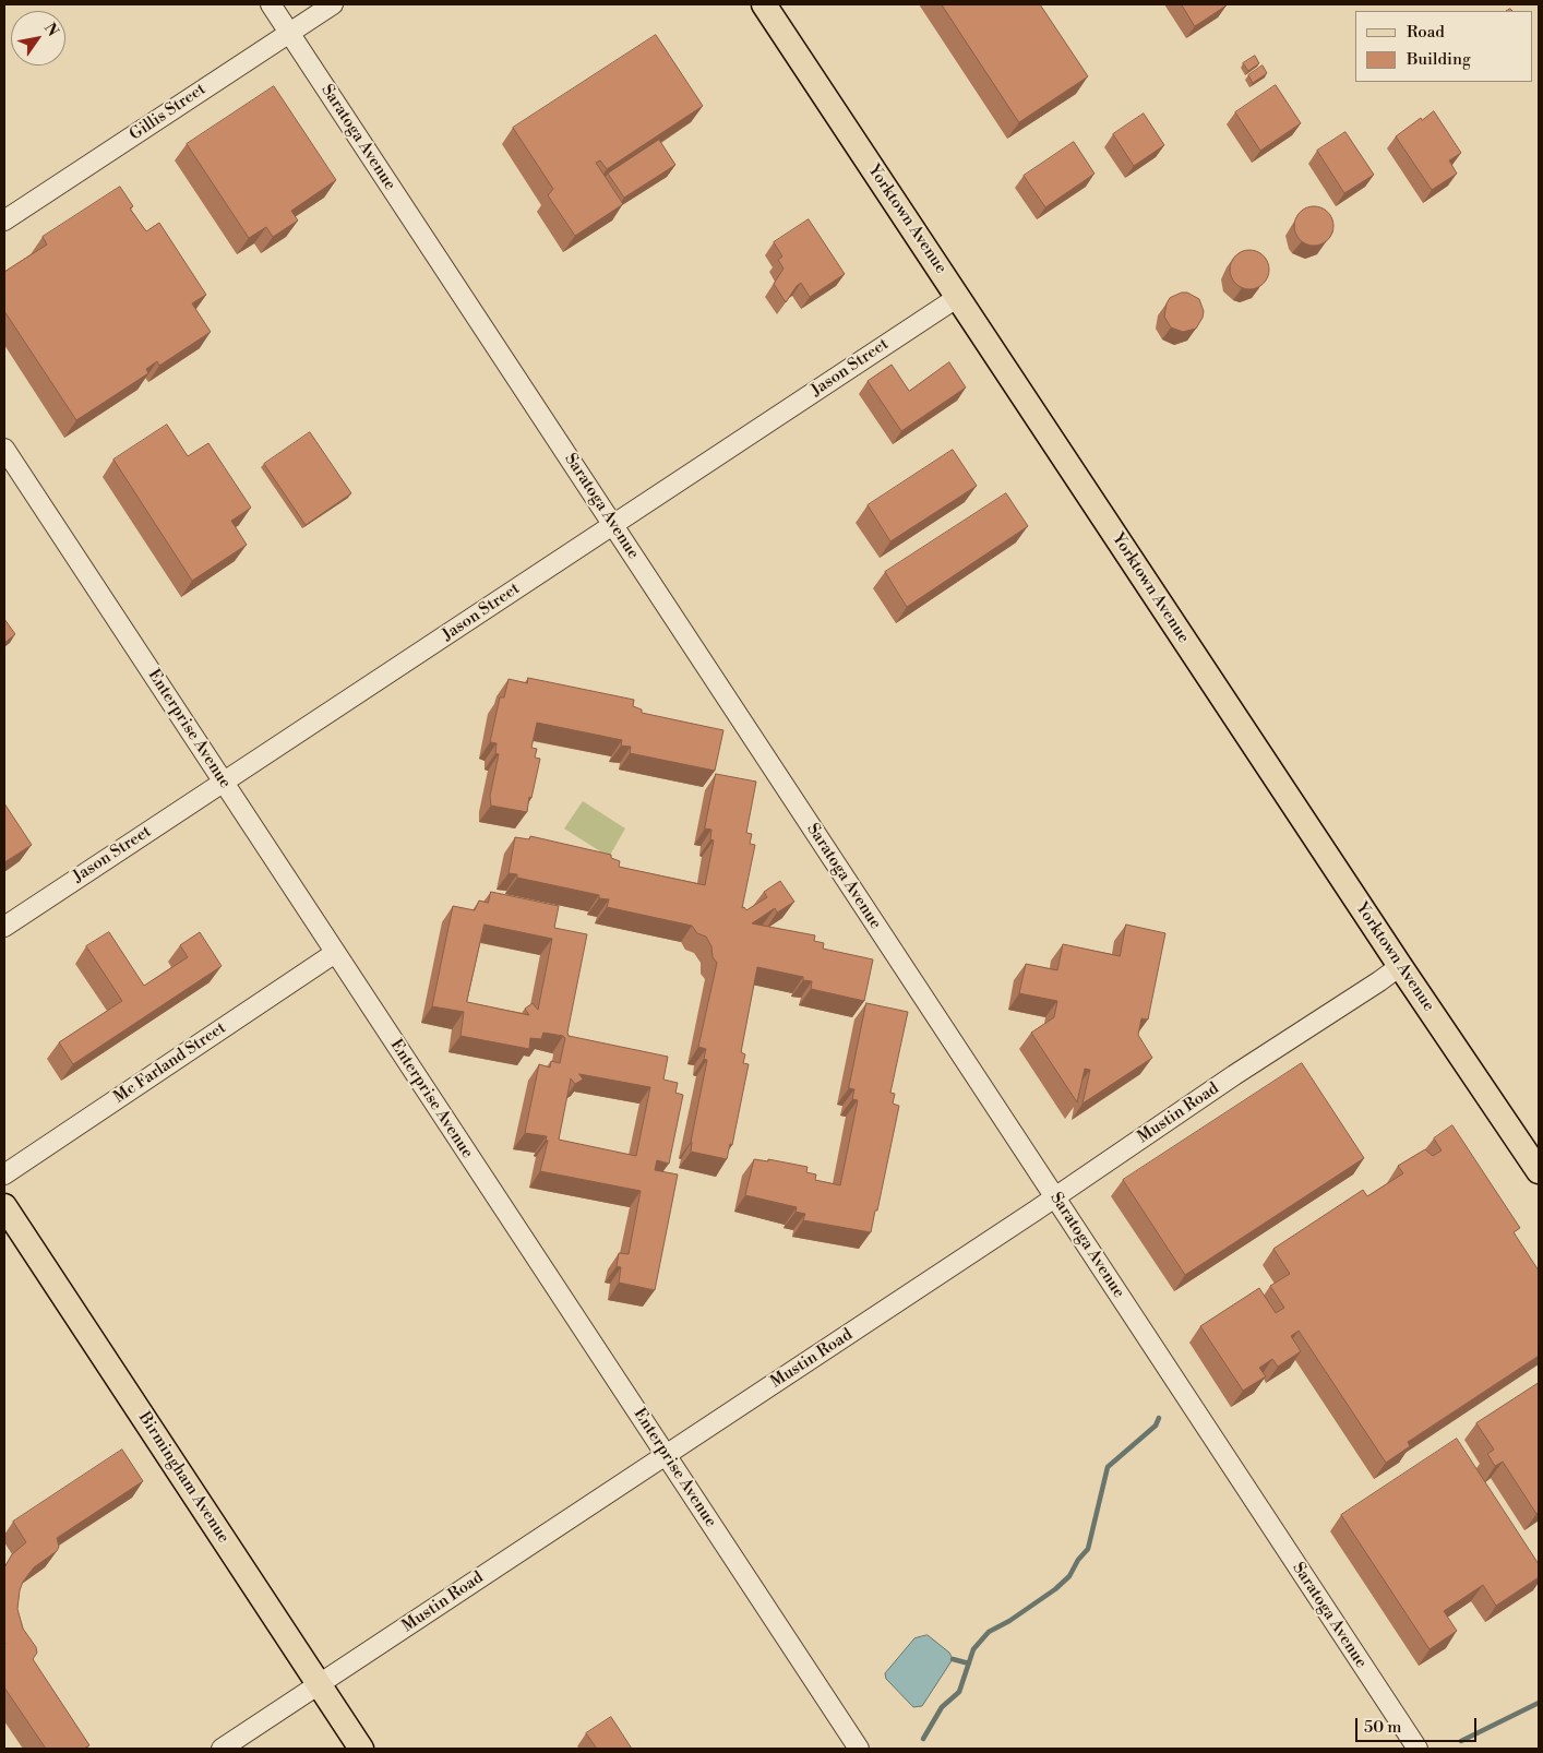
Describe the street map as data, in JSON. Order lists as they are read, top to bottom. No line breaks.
{"streets":{"main road":["Yorktown Avenue","Birmingham Avenue"],"street":["Gillis Street","Saratoga Avenue","Jason Street","Enterprise Avenue","Mc Farland Street","Mustin Road"]},"crossings":[["Gillis Street","Saratoga Avenue"],["Saratoga Avenue","Jason Street"],["Saratoga Avenue","Mustin Road"],["Yorktown Avenue","Jason Street"],["Yorktown Avenue","Mustin Road"],["Jason Street","Enterprise Avenue"],["Enterprise Avenue","Mc Farland Street"],["Enterprise Avenue","Mustin Road"],["Mustin Road","Birmingham Avenue"]],"legend":["Road","Building"],"scale_bar":"50 m","north":"top right"}
